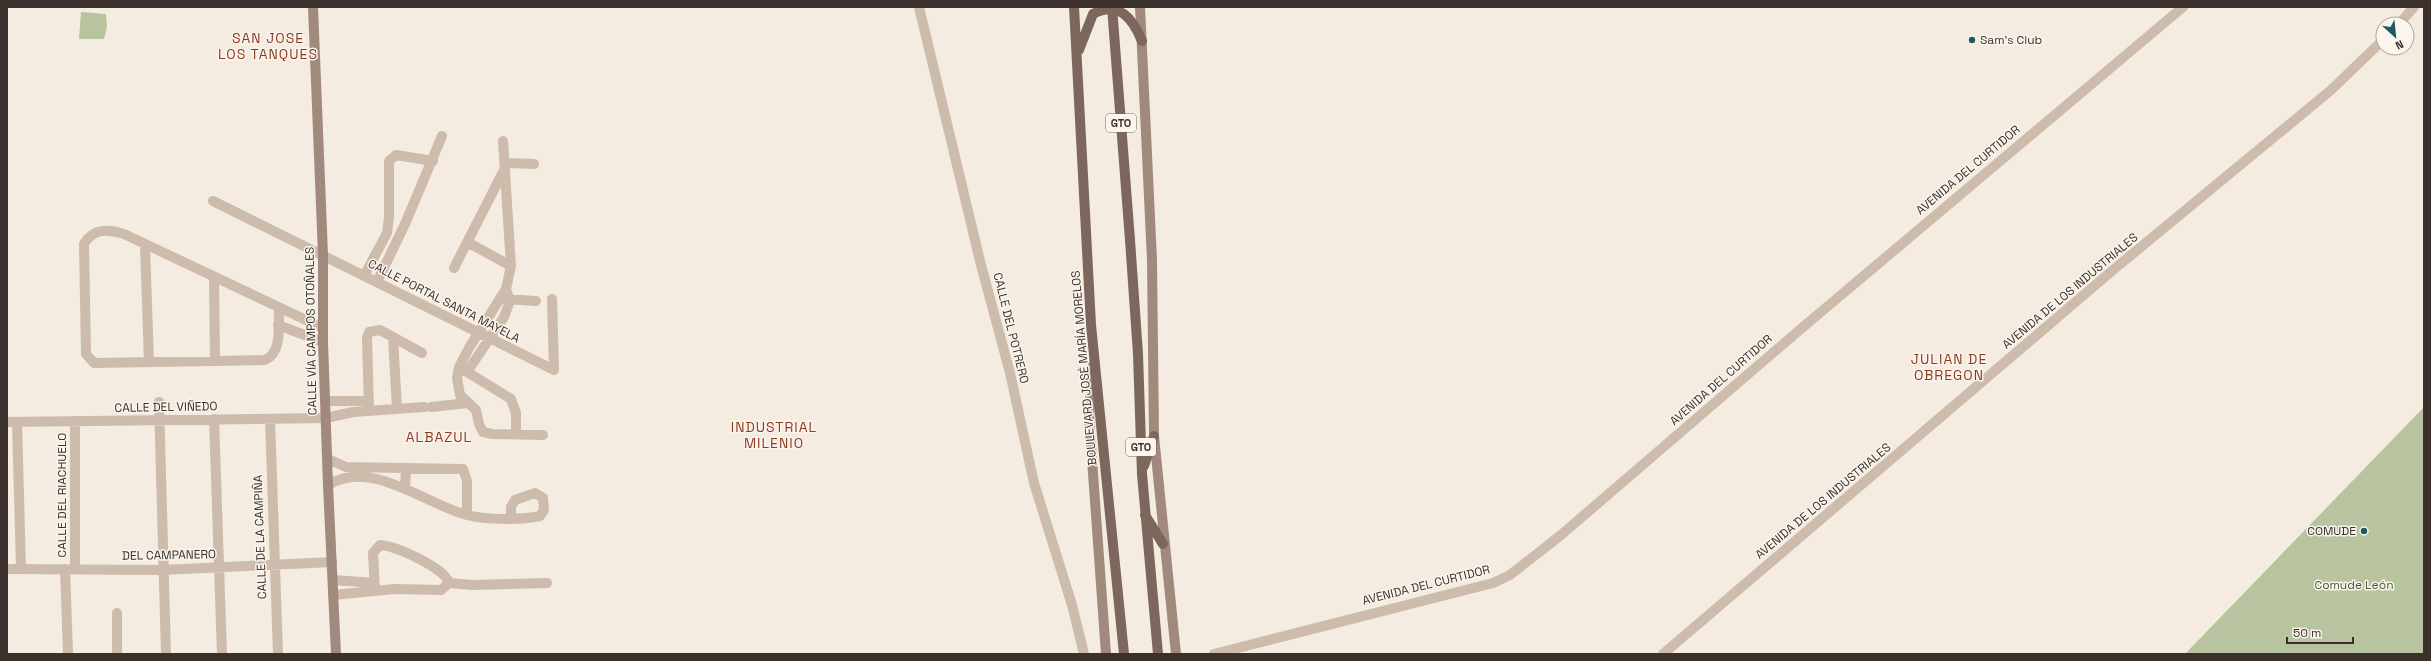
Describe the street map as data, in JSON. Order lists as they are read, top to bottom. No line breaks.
{"streets":{"main road":["GTO","BOULEVARD JOSÉ MARÍA MORELOS"],"street":["AVENIDA DEL CURTIDOR","AVENIDA DE LOS INDUSTRIALES","CALLE PORTAL SANTA MAYELA","CALLE DEL POTRERO","CALLE VÍA CAMPOS OTOÑALES","CALLE DEL VIÑEDO","CALLE DEL RIACHUELO","CALLE DE LA CAMPIÑA","DEL CAMPANERO"]},"crossings":[["CALLE PORTAL SANTA MAYELA","CALLE VÍA CAMPOS OTOÑALES"],["CALLE VÍA CAMPOS OTOÑALES","CALLE DEL VIÑEDO"],["CALLE VÍA CAMPOS OTOÑALES","DEL CAMPANERO"],["CALLE DEL VIÑEDO","CALLE DEL RIACHUELO"],["CALLE DEL VIÑEDO","CALLE DE LA CAMPIÑA"],["CALLE DEL RIACHUELO","DEL CAMPANERO"],["CALLE DE LA CAMPIÑA","DEL CAMPANERO"]],"districts":["SAN JOSE LOS TANQUES","JULIAN DE OBREGON","INDUSTRIAL MILENIO","ALBAZUL"],"parks":["Comude León"],"places":["Sam's Club","COMUDE"],"scale_bar":"50 m","north":"bottom right"}
